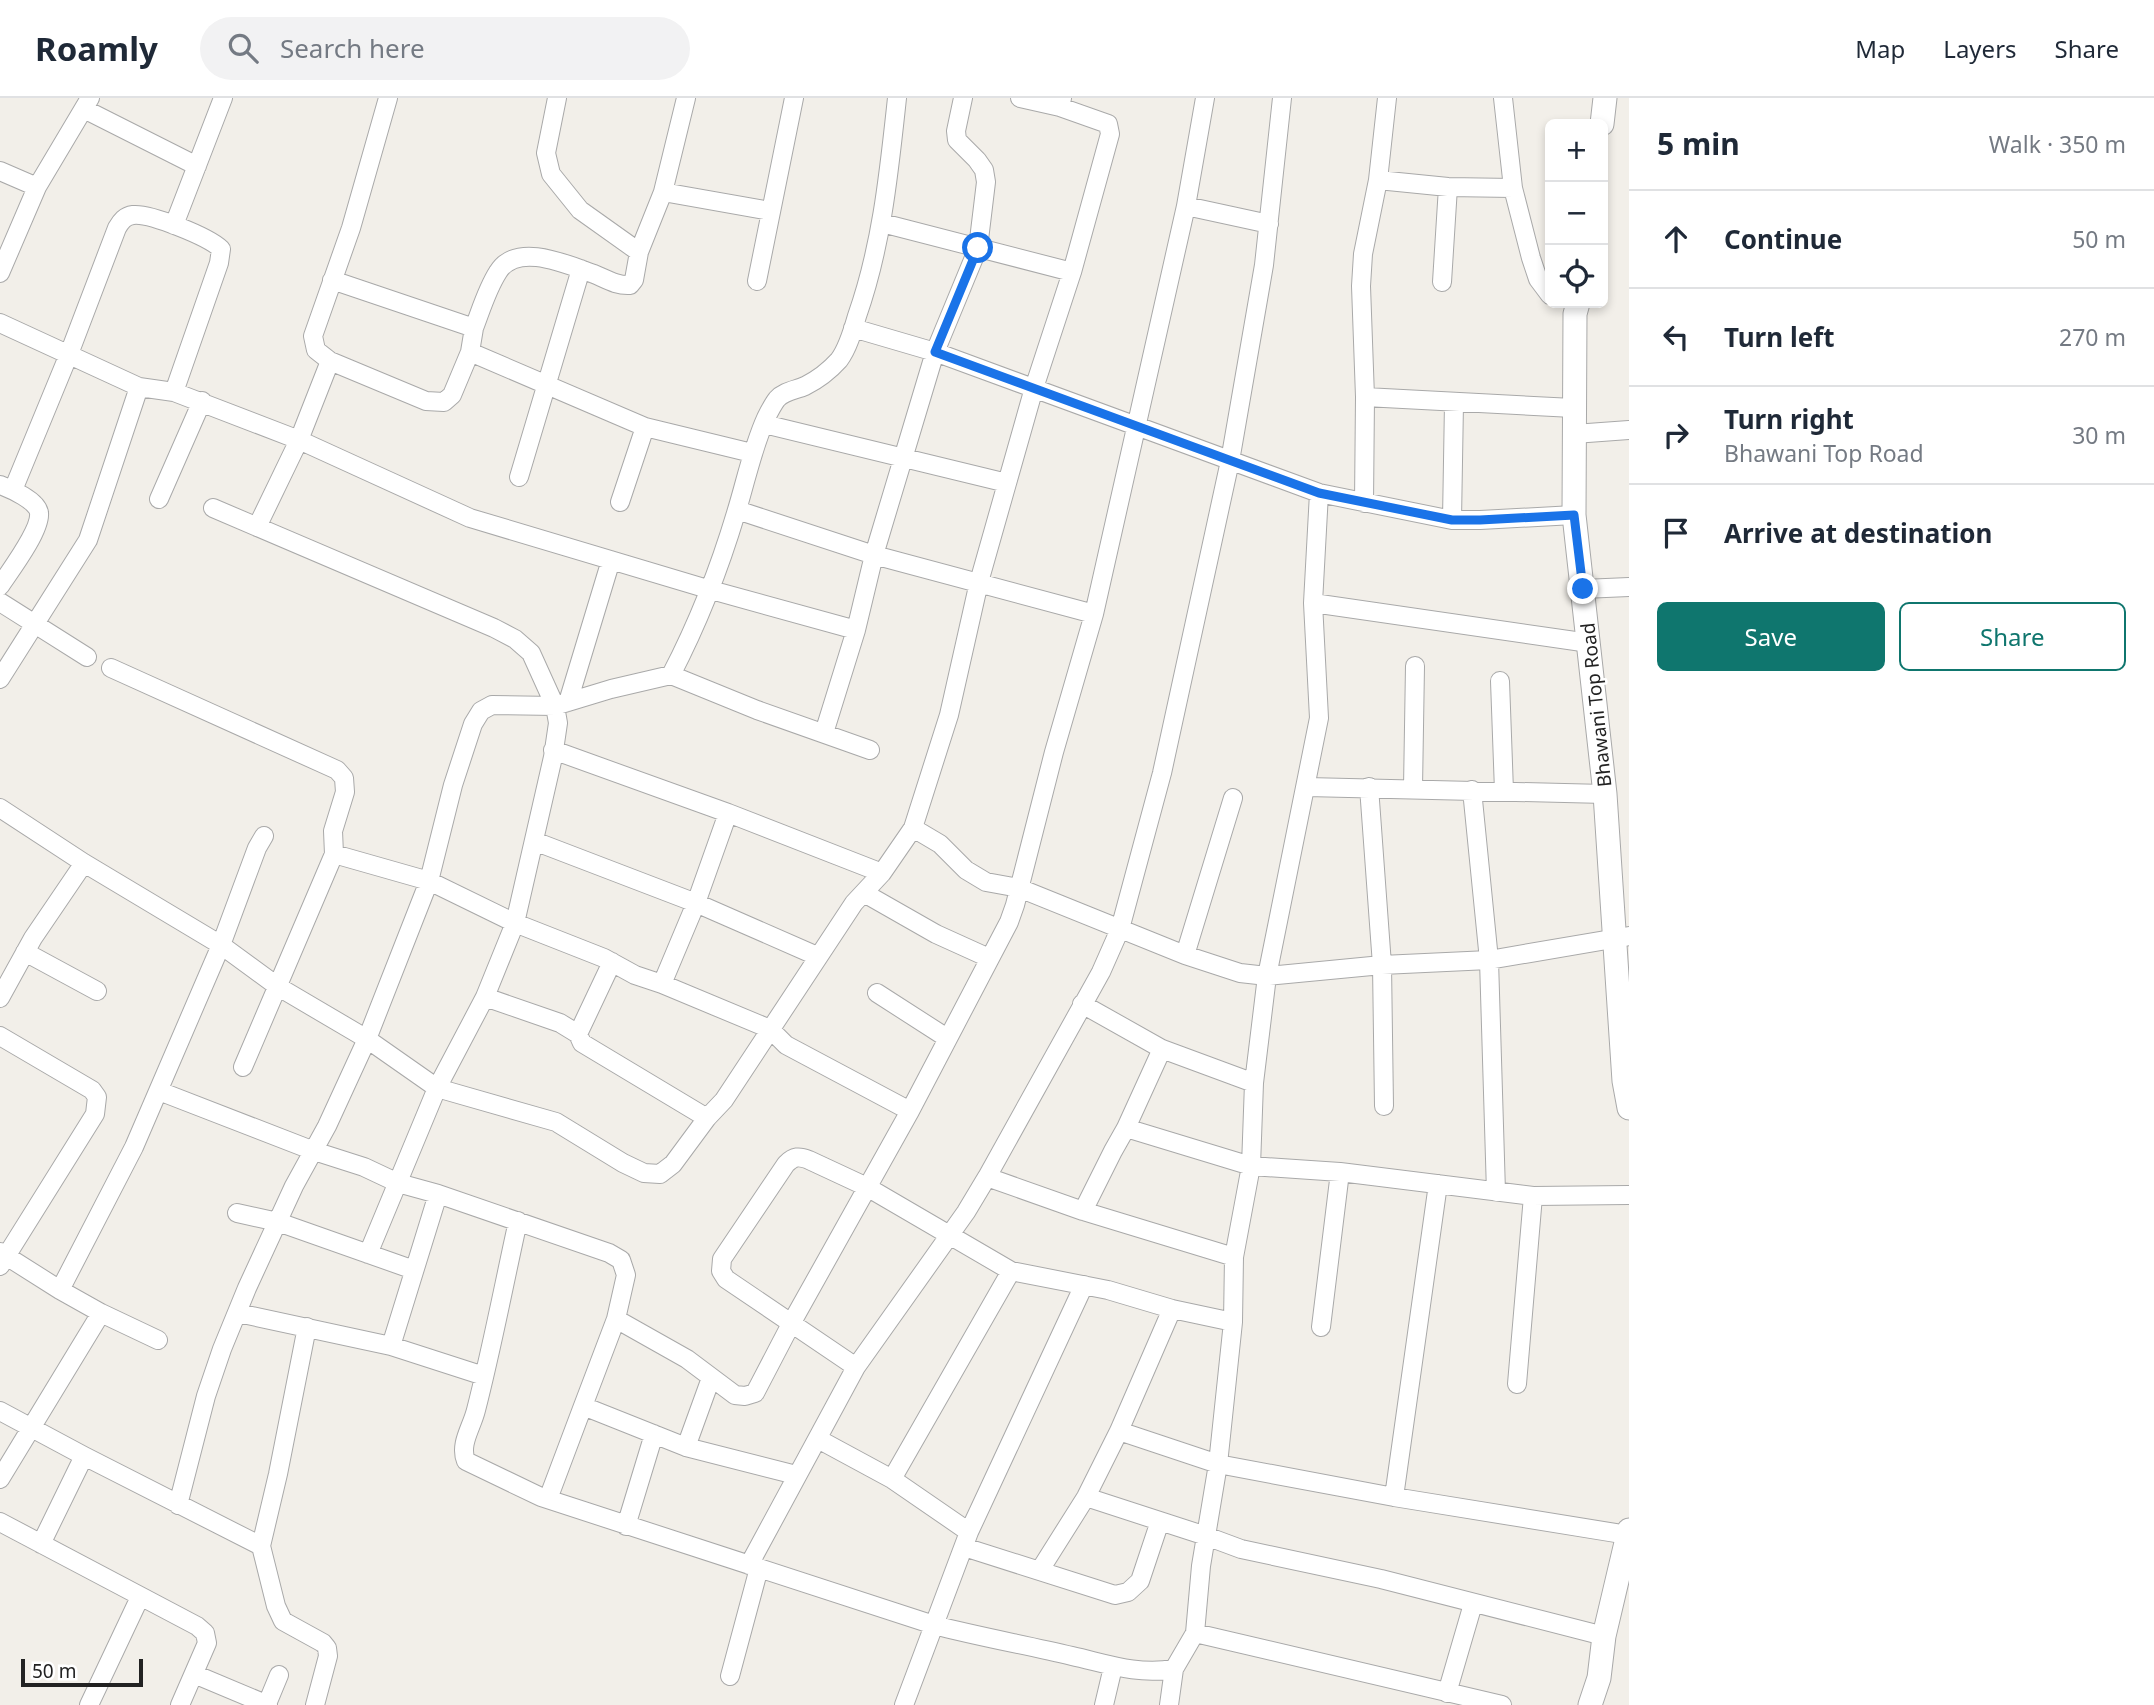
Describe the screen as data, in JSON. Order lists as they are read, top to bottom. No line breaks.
{"streets":{"street":["Bhawani Top Road"]},"scale_bar":"50 m","page":{"header":"Roamly","search":"Search here","nav":["Map","Layers","Share"],"heading":["5 min","Walk · 350 m"],"map_buttons":["+","−"],"list":[["Continue","50 m"],["Turn left","270 m"],["Turn right","Bhawani Top Road","30 m"],"Arrive at destination"],"buttons":["Save","Share"],"scale":"50 m"}}
